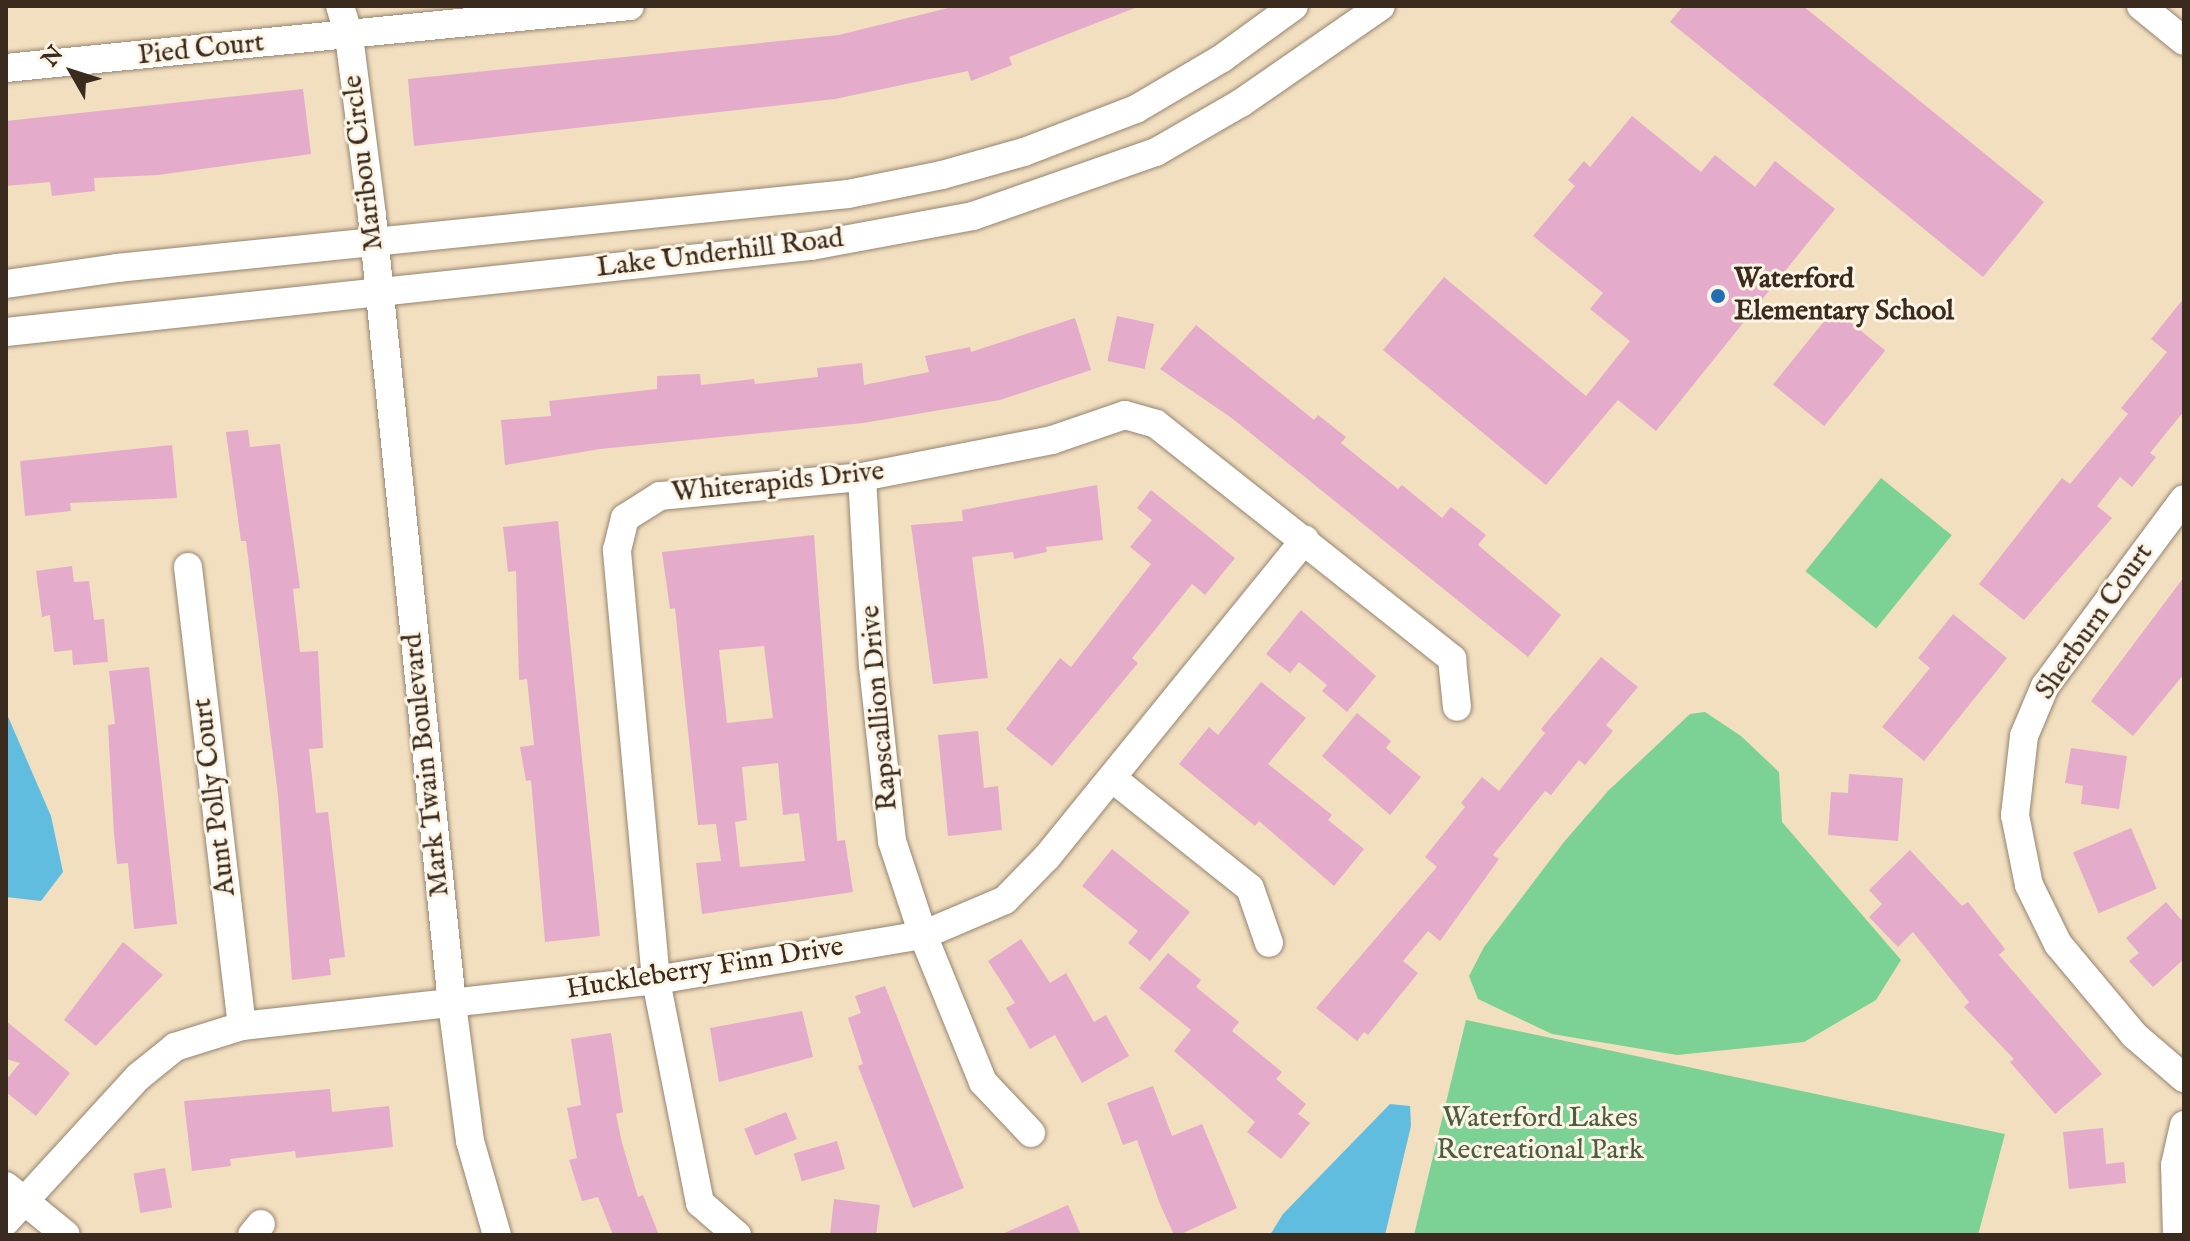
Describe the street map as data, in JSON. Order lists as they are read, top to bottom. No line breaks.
{"streets":{"street":["Pied Court","Maribou Circle","Lake Underhill Road","Whiterapids Drive","Sherburn Court","Rapscallion Drive","Mark Twain Boulevard","Aunt Polly Court","Huckleberry Finn Drive"]},"crossings":[["Pied Court","Maribou Circle"],["Maribou Circle","Lake Underhill Road"],["Maribou Circle","Mark Twain Boulevard"],["Lake Underhill Road","Mark Twain Boulevard"],["Whiterapids Drive","Rapscallion Drive"],["Whiterapids Drive","Huckleberry Finn Drive"],["Rapscallion Drive","Huckleberry Finn Drive"],["Mark Twain Boulevard","Huckleberry Finn Drive"],["Aunt Polly Court","Huckleberry Finn Drive"]],"parks":["Waterford Lakes Recreational Park"],"places":["Waterford Elementary School"],"north":"top left"}
